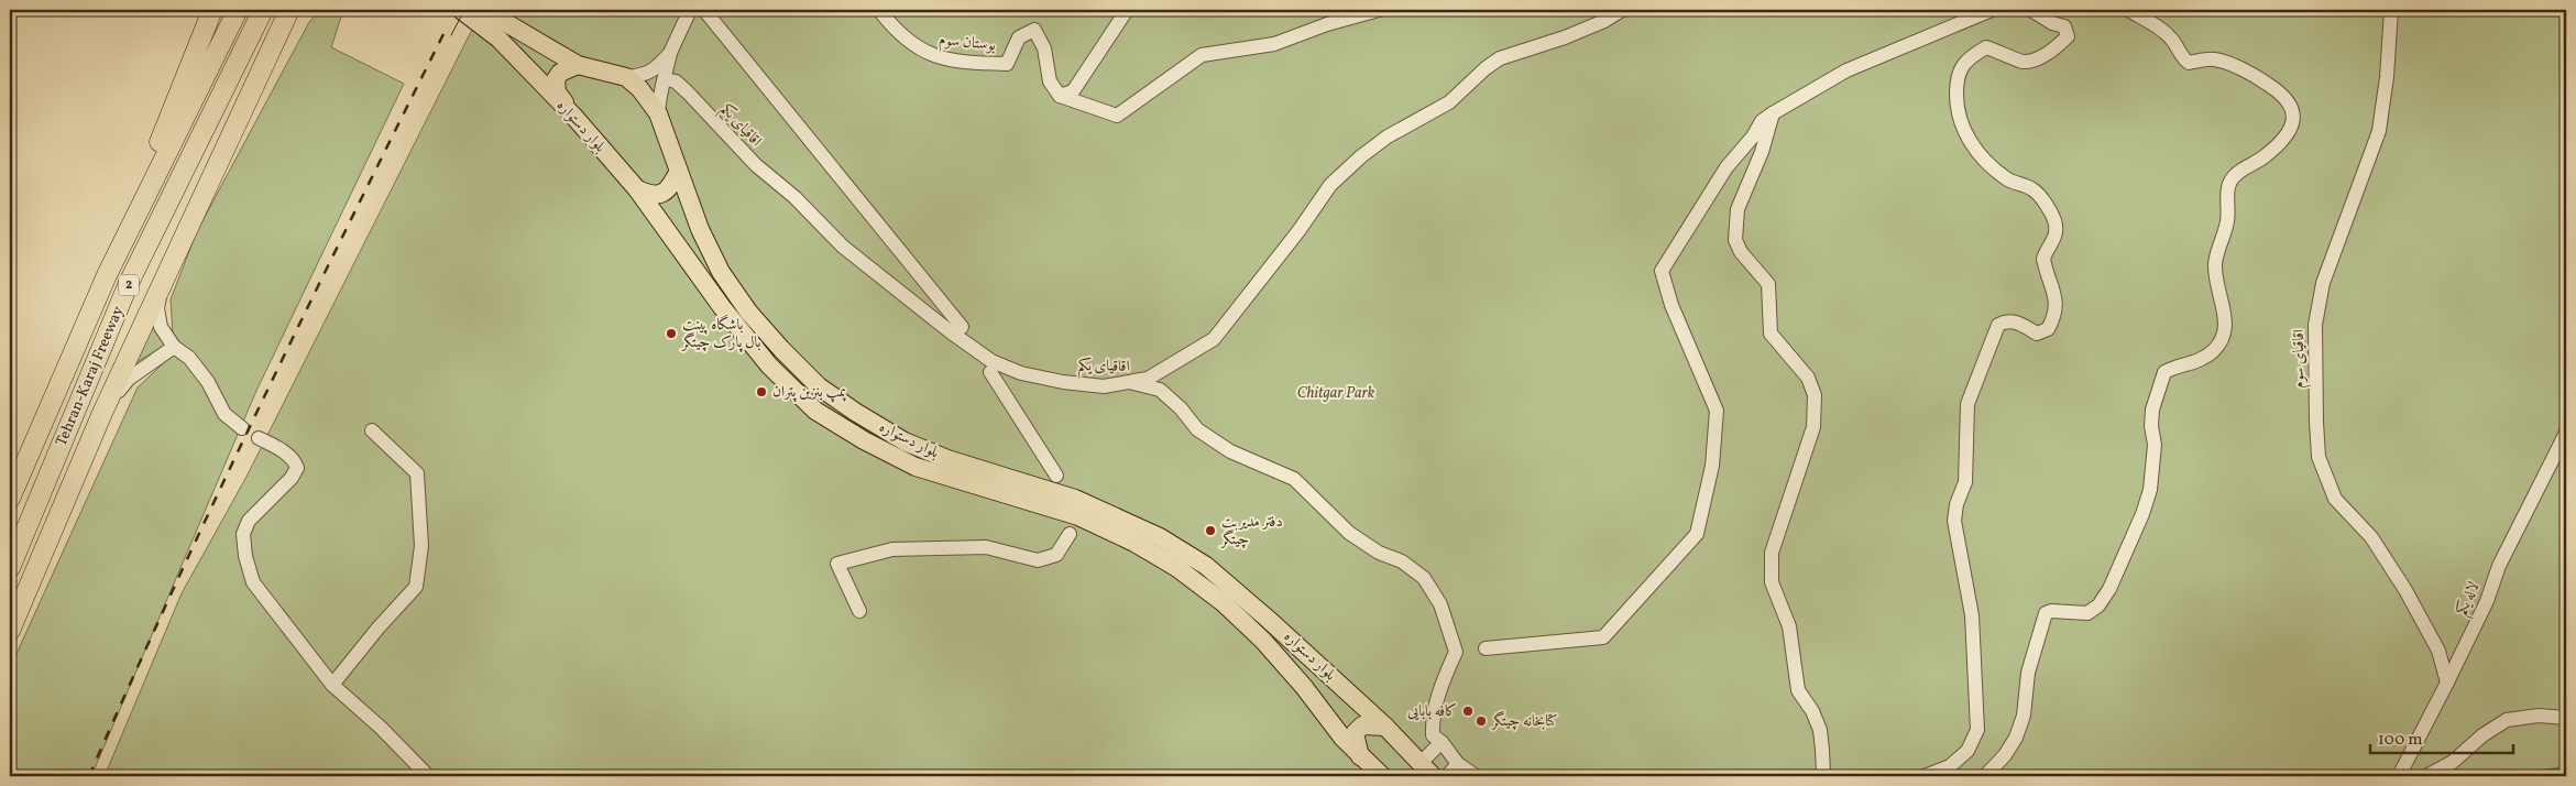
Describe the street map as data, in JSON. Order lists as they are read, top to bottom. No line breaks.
{"streets":{"highway":["2","Tehran-Karaj Freeway"],"main road":["بلوار دستواره"],"street":["بوستان سوم","اقاقیای یکم","اقاقیای سوم","لاله یکم"]},"crossings":[["اقاقیای سوم","لاله یکم"]],"parks":["Chitgar Park"],"places":["باشگاه پینت بال پارک چیتگر","پمپ بنزین پتران","دفتر مدیریت چیتگر","کافه بابایی","کتابخانه چیتگر"],"scale_bar":"100 m"}
